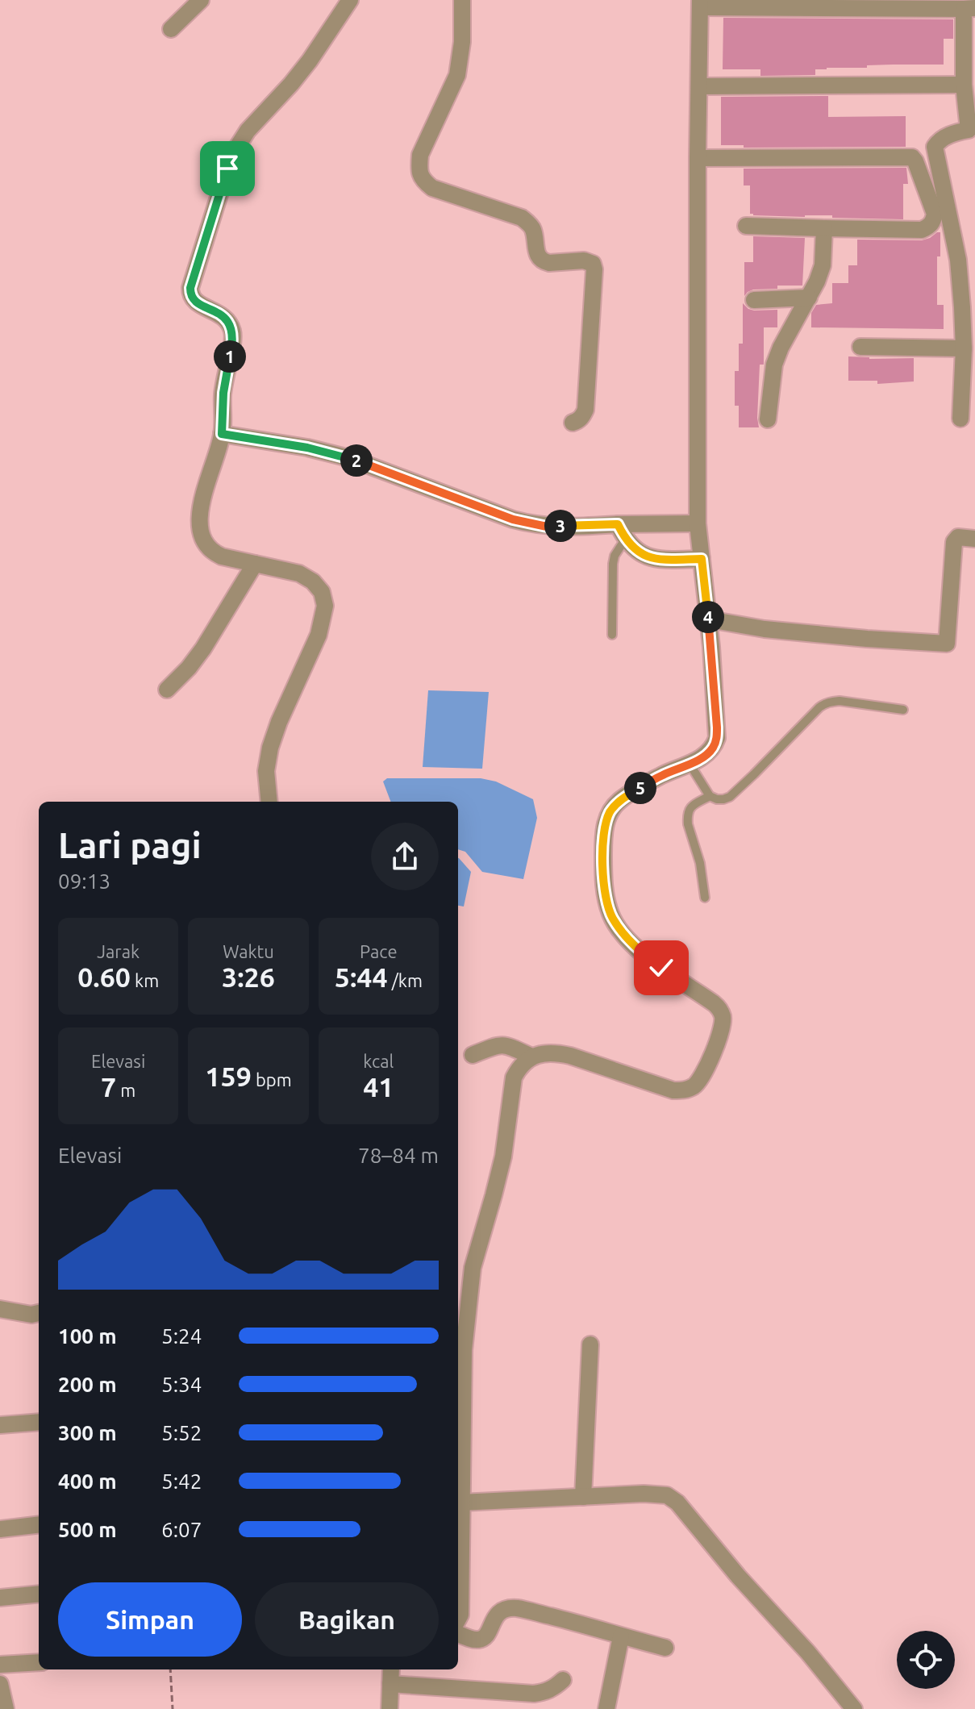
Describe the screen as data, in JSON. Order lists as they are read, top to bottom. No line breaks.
{"page":{"pins":["1","2","3","4","5"],"heading":["Lari pagi","09:13"],"stats":[["Jarak","0.60 km"],["Waktu","3:26"],["Pace","5:44 /km"],["Elevasi","7 m"],["159 bpm"],["kcal","41"]],"chart":["Elevasi","78–84 m"],"list":[{"name":"100 m","note":"5:24"},{"name":"200 m","note":"5:34"},{"name":"300 m","note":"5:52"},{"name":"400 m","note":"5:42"},{"name":"500 m","note":"6:07"}],"buttons":["Simpan","Bagikan"]}}
